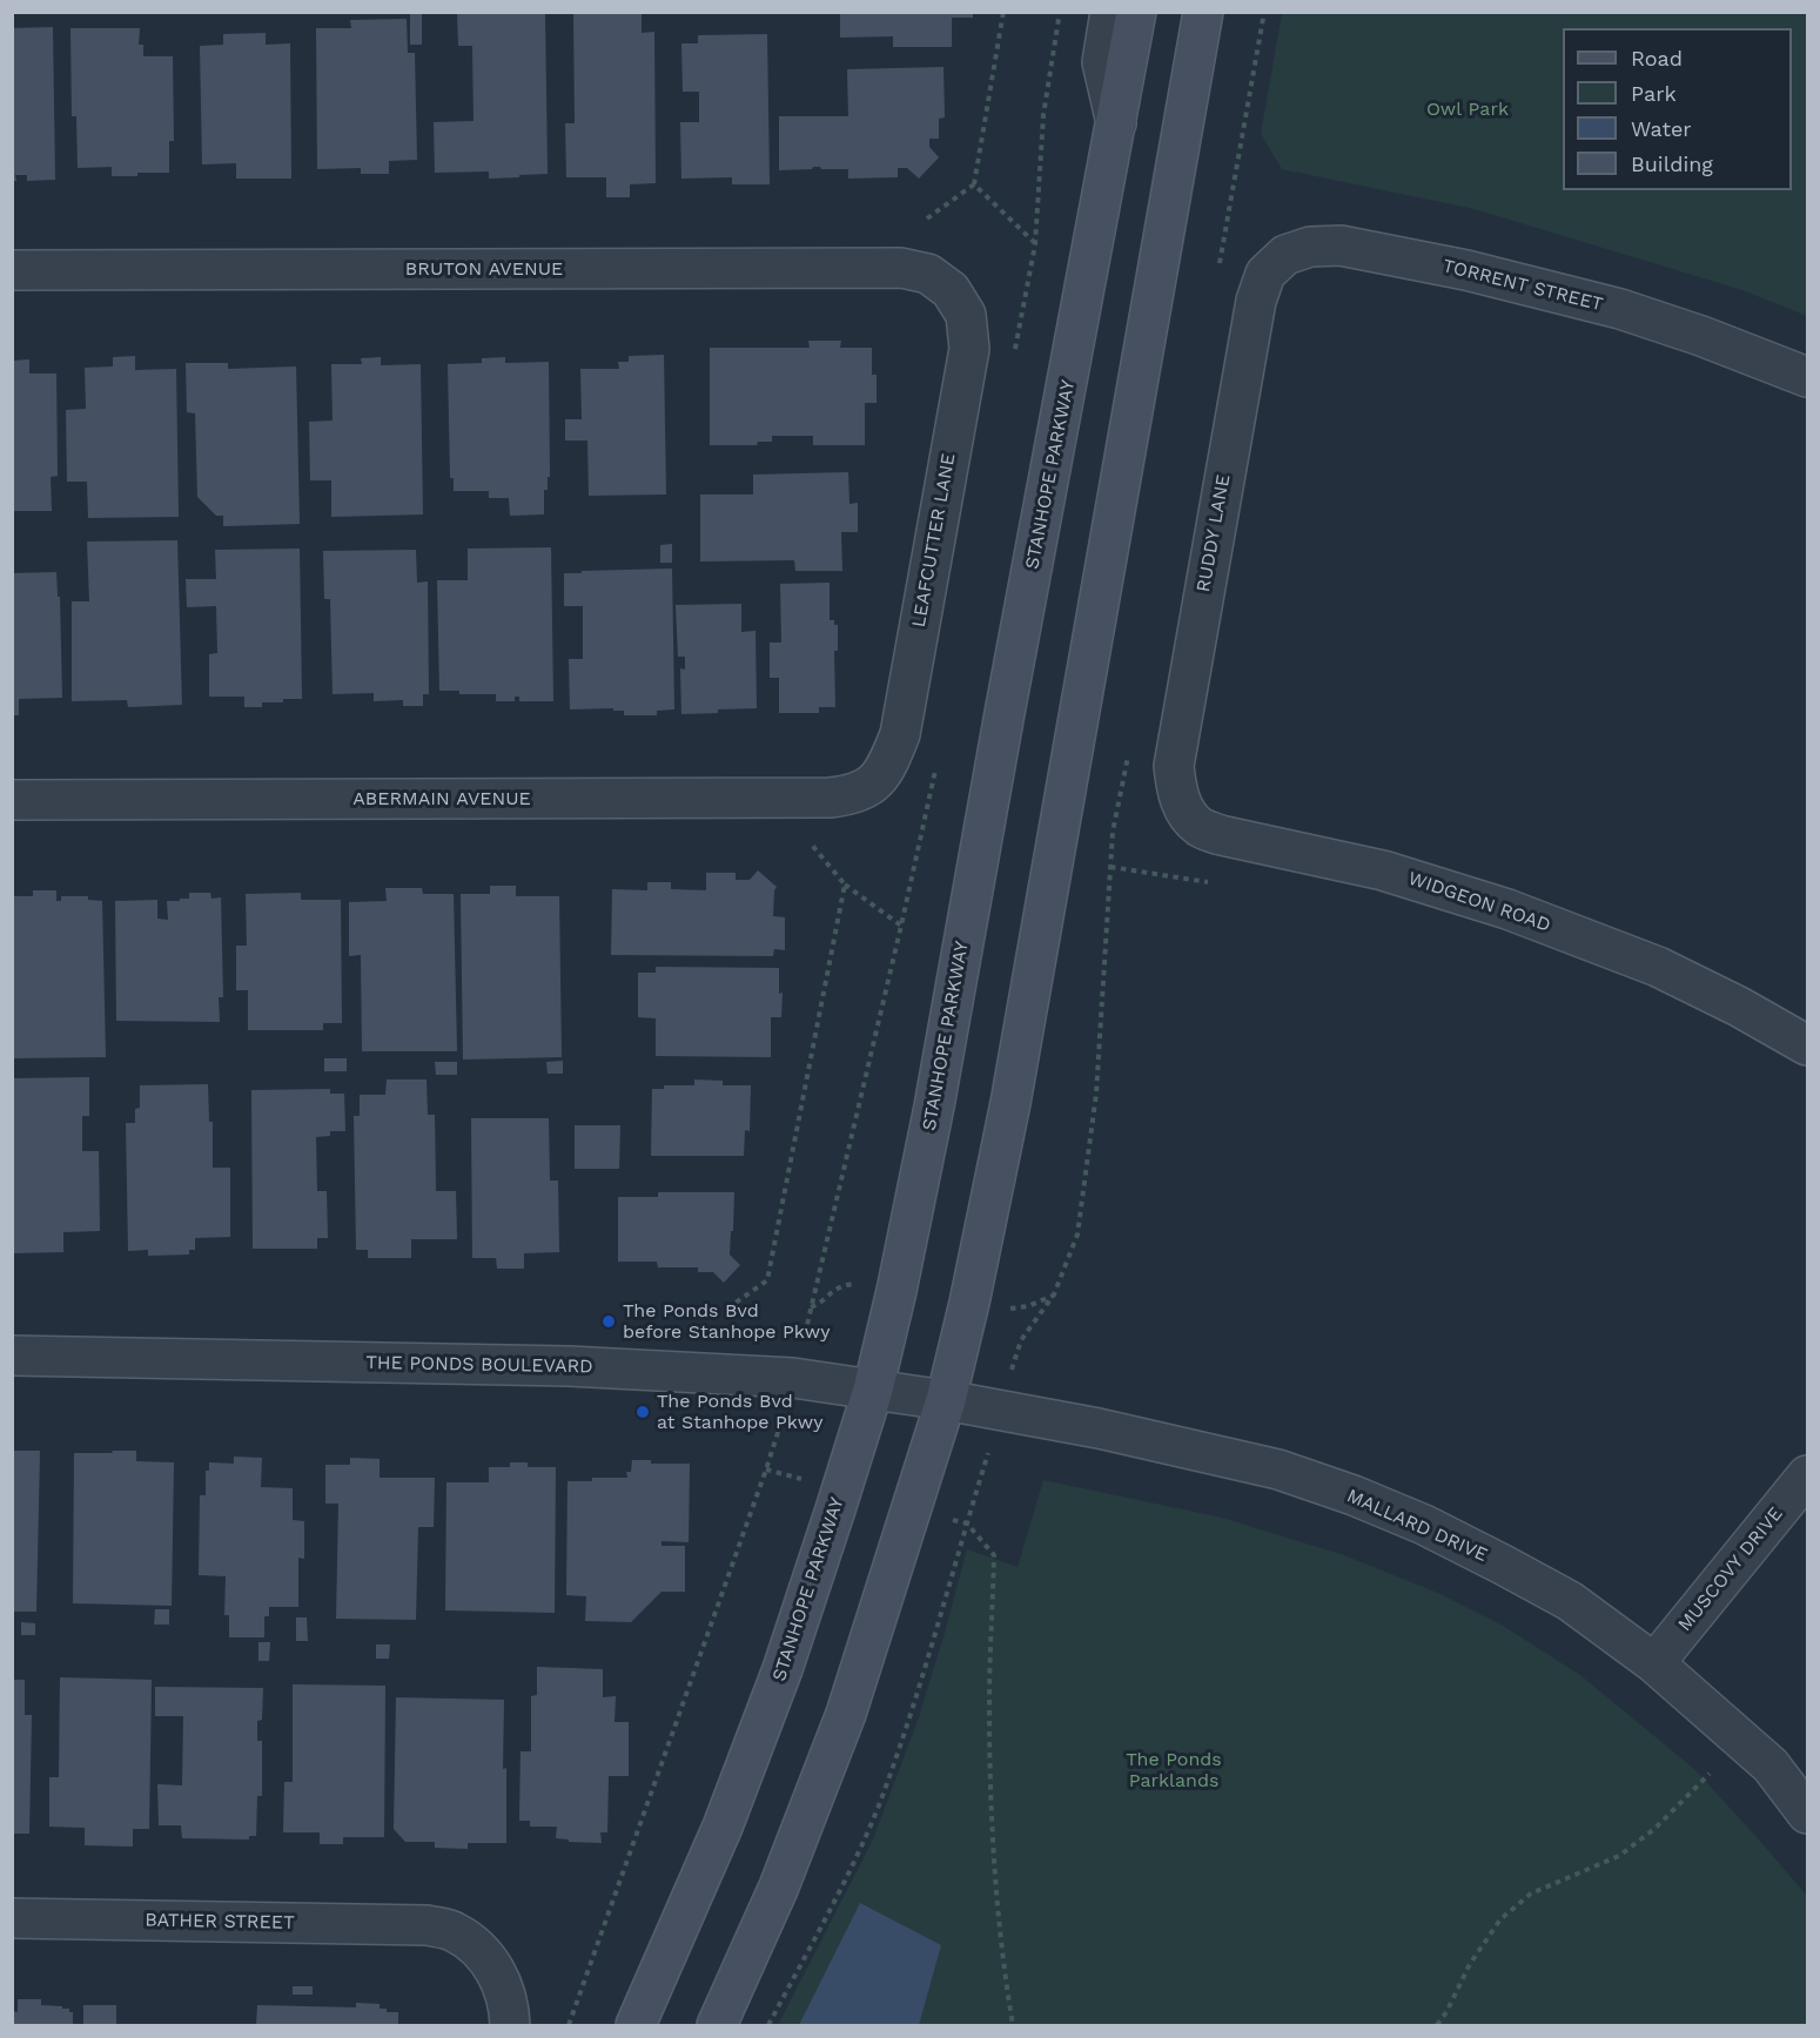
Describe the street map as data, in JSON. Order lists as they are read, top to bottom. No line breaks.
{"streets":{"main road":["STANHOPE PARKWAY"],"street":["BRUTON AVENUE","TORRENT STREET","RUDDY LANE","LEAFCUTTER LANE","ABERMAIN AVENUE","WIDGEON ROAD","THE PONDS BOULEVARD","MALLARD DRIVE","MUSCOVY DRIVE","BATHER STREET"]},"crossings":[["BRUTON AVENUE","LEAFCUTTER LANE"],["TORRENT STREET","RUDDY LANE"],["STANHOPE PARKWAY","THE PONDS BOULEVARD"],["RUDDY LANE","WIDGEON ROAD"],["LEAFCUTTER LANE","ABERMAIN AVENUE"],["THE PONDS BOULEVARD","MALLARD DRIVE"],["MALLARD DRIVE","MUSCOVY DRIVE"]],"parks":["Owl Park","The Ponds Parklands"],"places":["The Ponds Bvd before Stanhope Pkwy","The Ponds Bvd at Stanhope Pkwy"],"legend":["Road","Park","Water","Building"]}
